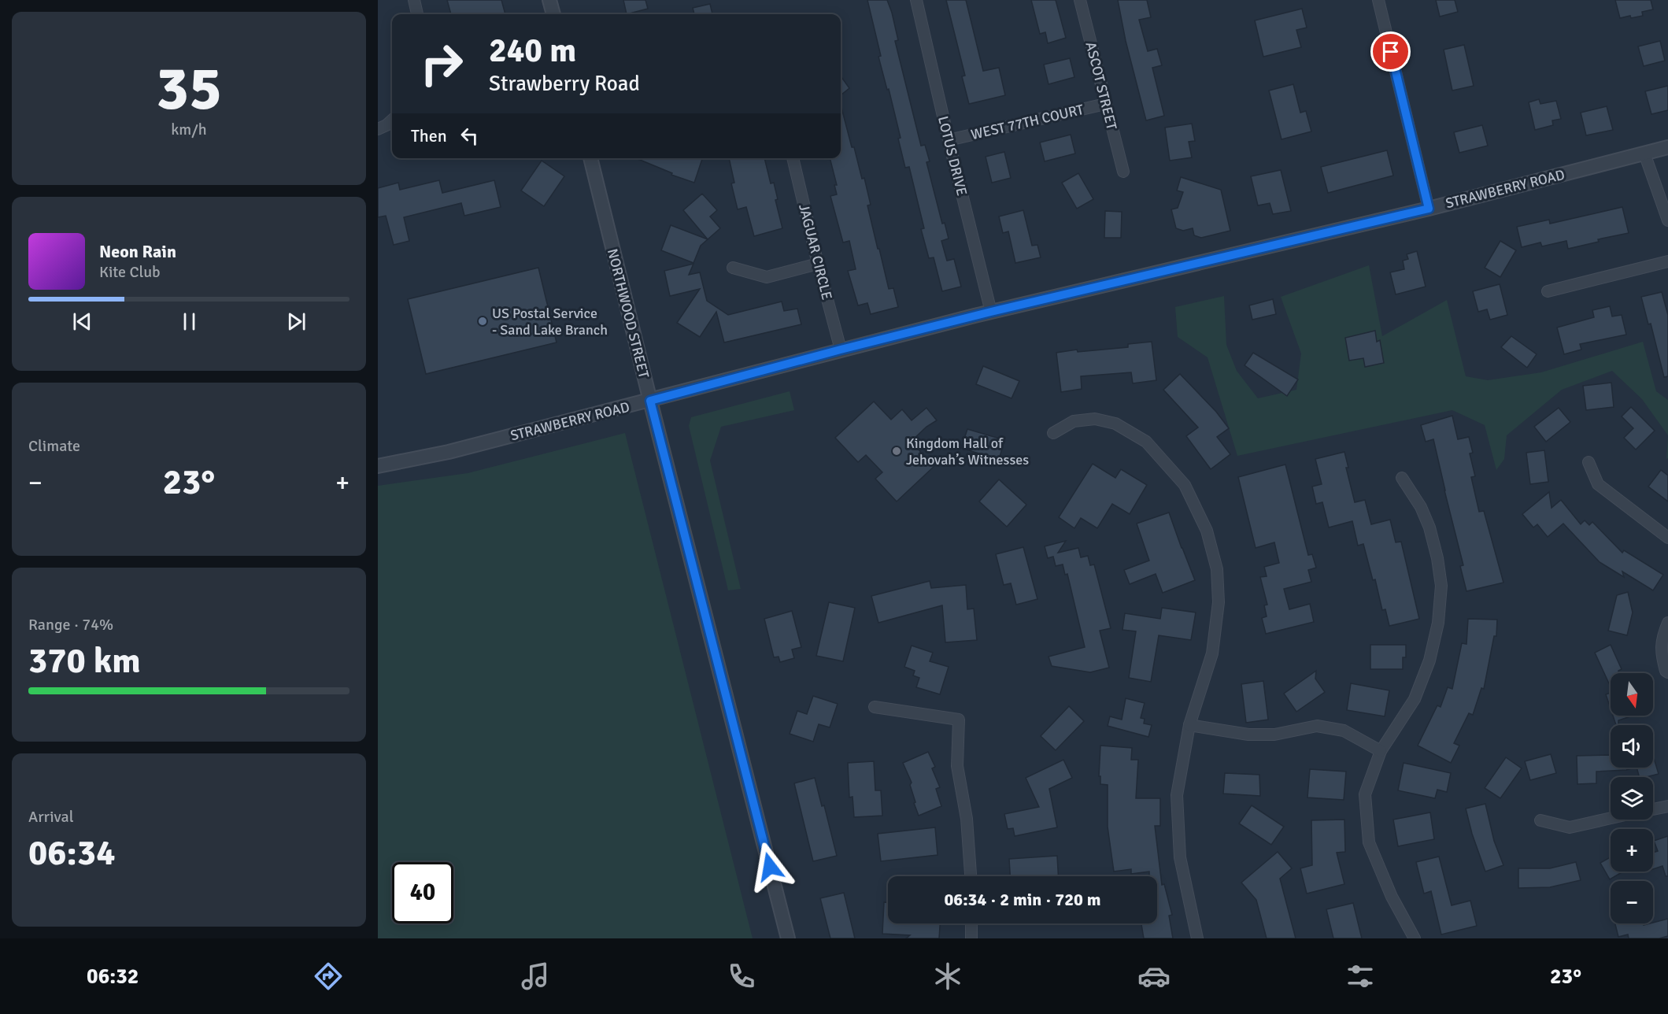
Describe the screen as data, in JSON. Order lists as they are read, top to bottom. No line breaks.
{"streets":{"street":["ASCOT STREET","WEST 77TH COURT","LOTUS DRIVE","STRAWBERRY ROAD","JAGUAR CIRCLE","NORTHWOOD STREET"]},"crossings":[["ASCOT STREET","WEST 77TH COURT"],["WEST 77TH COURT","LOTUS DRIVE"],["LOTUS DRIVE","STRAWBERRY ROAD"],["STRAWBERRY ROAD","JAGUAR CIRCLE"],["STRAWBERRY ROAD","NORTHWOOD STREET"]],"places":["US Postal Service - Sand Lake Branch","Kingdom Hall of Jehovah’s Witnesses"],"north":"bottom","page":{"tile":[["35","km/h"],"Climate",["Range · 74%","370 km"],["Arrival","06:34"]],"turn":["240 m","Strawberry Road"],"then":"Then","song":["Neon Rain","Kite Club"],"heat":["−","23°","+"],"map_buttons":["+","−"],"limit":"40","trip":"06:34 · 2 min · 720 m","tabs":["06:32","23°"]}}
